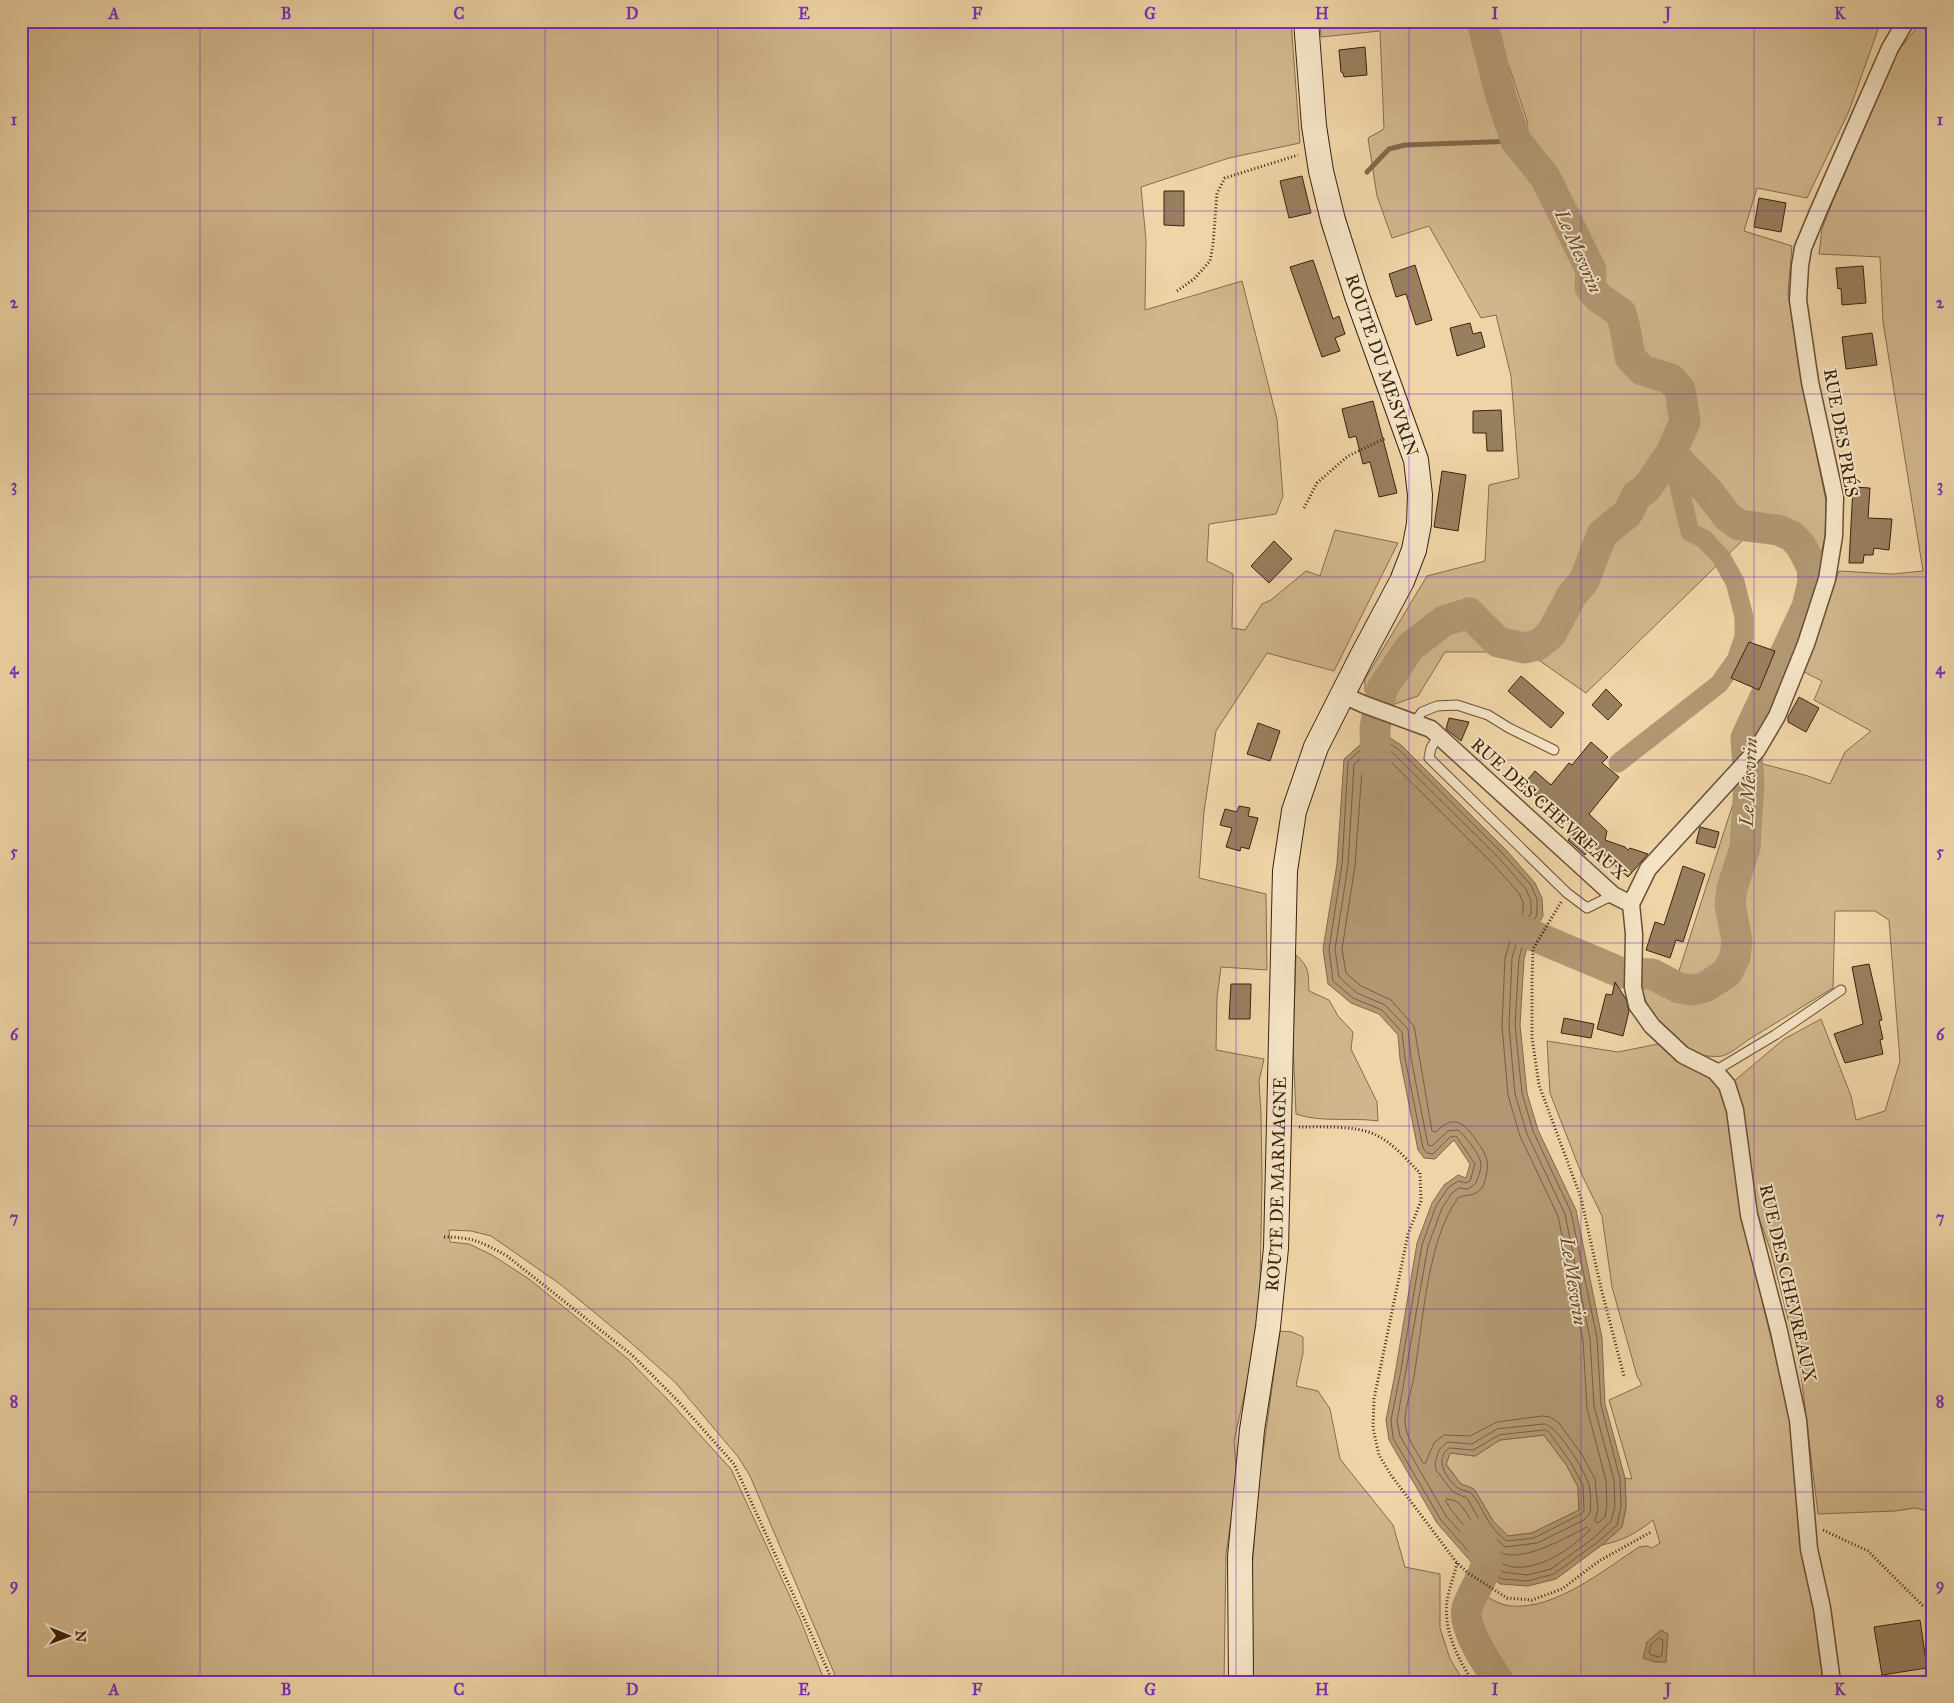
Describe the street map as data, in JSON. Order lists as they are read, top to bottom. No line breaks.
{"streets":{"main road":["ROUTE DU MESVRIN","ROUTE DE MARMAGNE"],"street":["RUE DES PRÉS","RUE DES CHEVREAUX"]},"crossings":[["ROUTE DU MESVRIN","RUE DES CHEVREAUX"],["ROUTE DU MESVRIN","ROUTE DE MARMAGNE"],["RUE DES PRÉS","RUE DES CHEVREAUX"],["RUE DES CHEVREAUX","ROUTE DE MARMAGNE"]],"water":["Le Mesvrin"],"north":"right","grid":{"columns":["A","B","C","D","E","F","G","H","I","J","K"],"rows":["1","2","3","4","5","6","7","8","9"]}}
